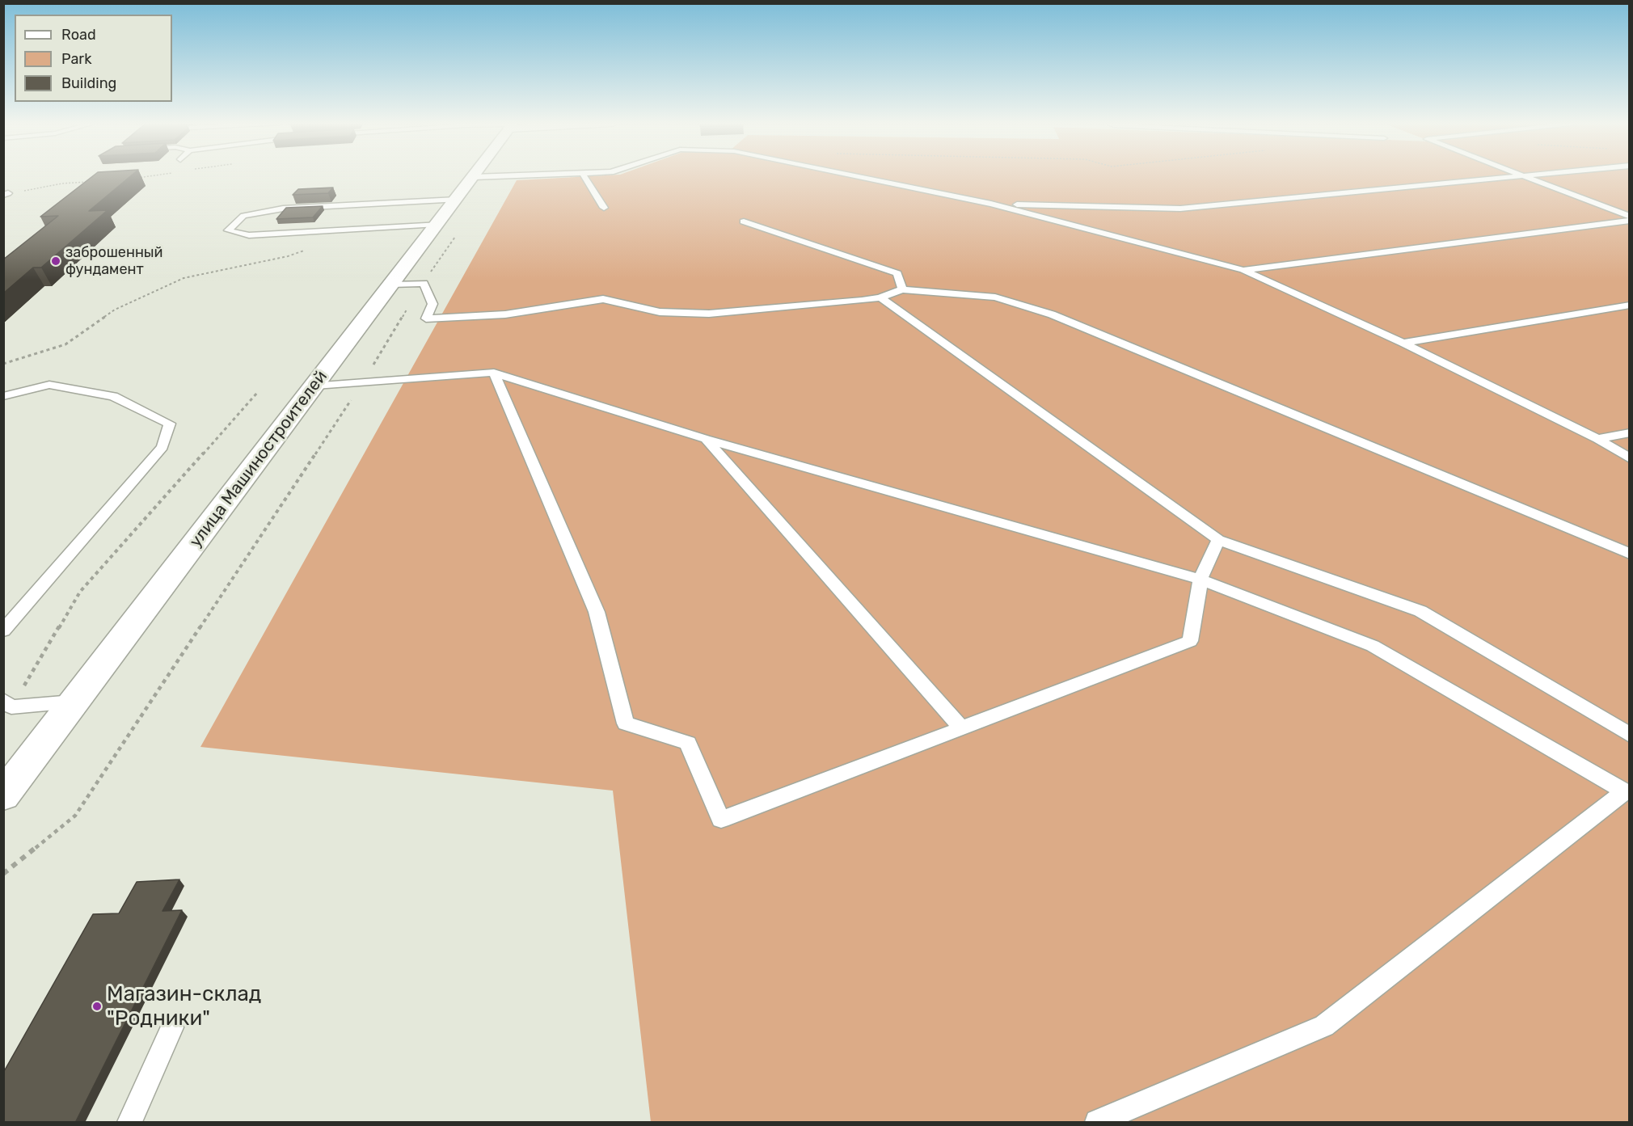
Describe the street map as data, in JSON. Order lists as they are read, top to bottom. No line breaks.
{"streets":{"street":["улица Машиностроителей"]},"places":["заброшенный фундамент","Магазин-склад \"Родники\""],"legend":["Road","Park","Building"]}
